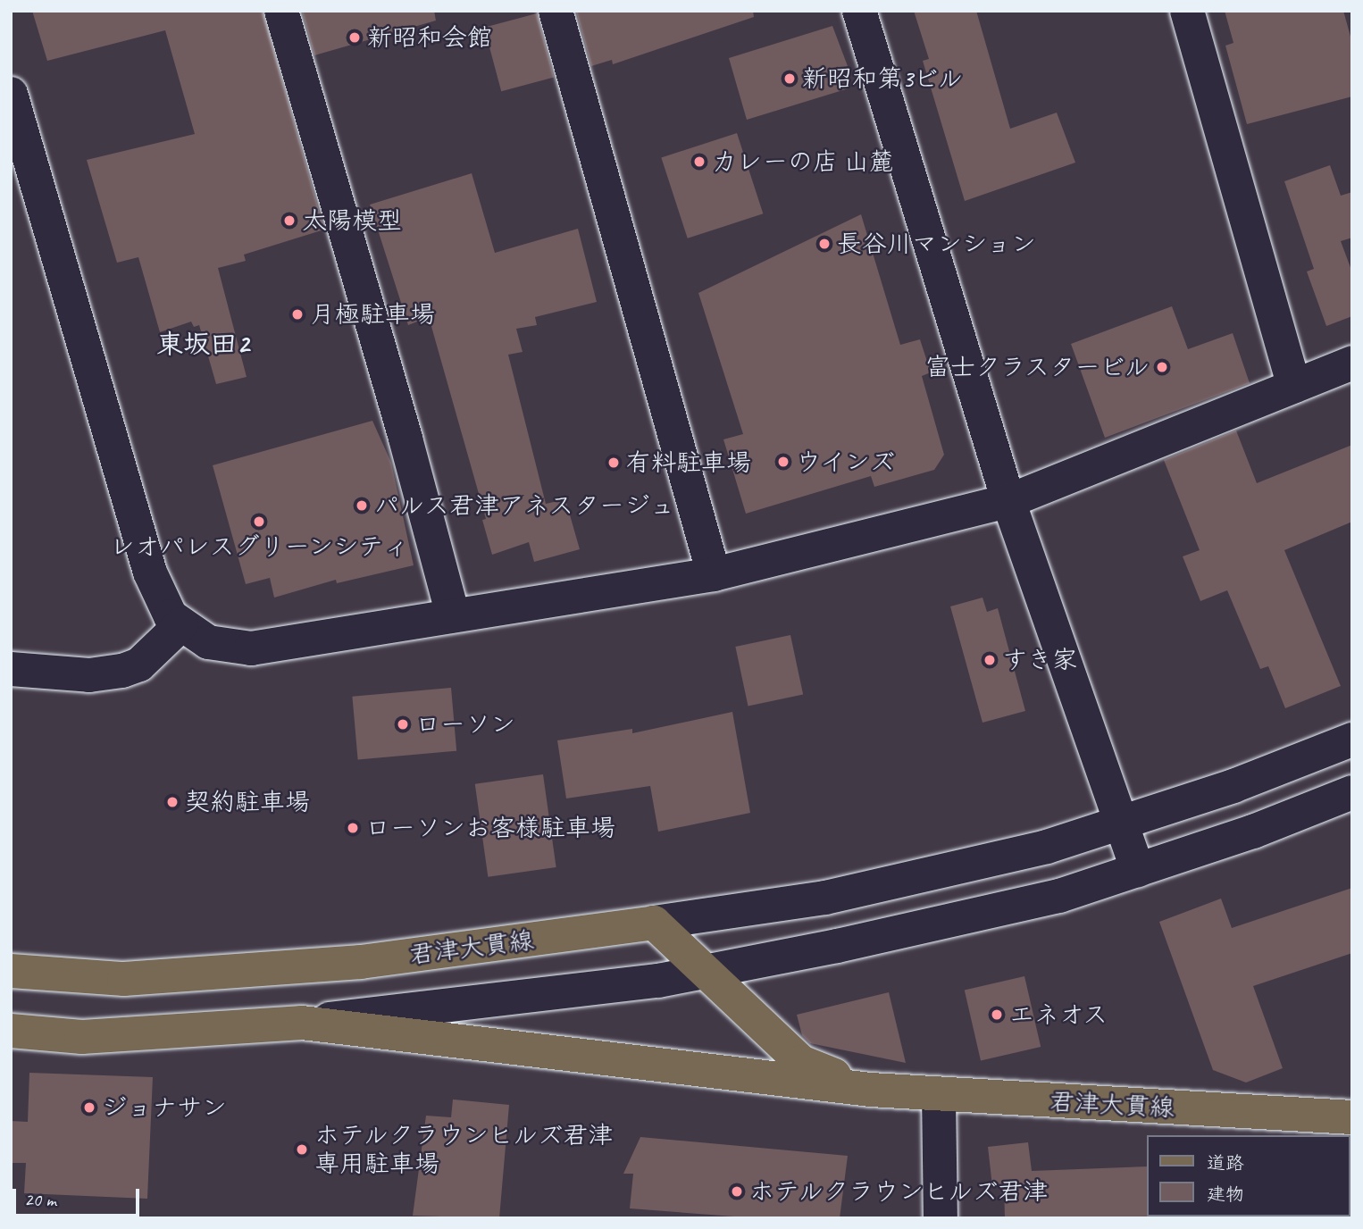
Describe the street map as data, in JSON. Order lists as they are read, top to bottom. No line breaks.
{"streets":{"main road":["君津大貫線"]},"districts":["東坂田2"],"places":["新昭和会館","新昭和第3ビル","カレーの店 山麓","太陽模型","長谷川マンション","月極駐車場","富士クラスタービル","ウインズ","有料駐車場","パルス君津アネスタージュ","レオパレスグリーンシティ","すき家","ローソン","契約駐車場","ローソンお客様駐車場","エネオス","ジョナサン","ホテルクラウンヒルズ君津 専用駐車場","ホテルクラウンヒルズ君津"],"legend":["道路","建物"],"scale_bar":"20 m"}
